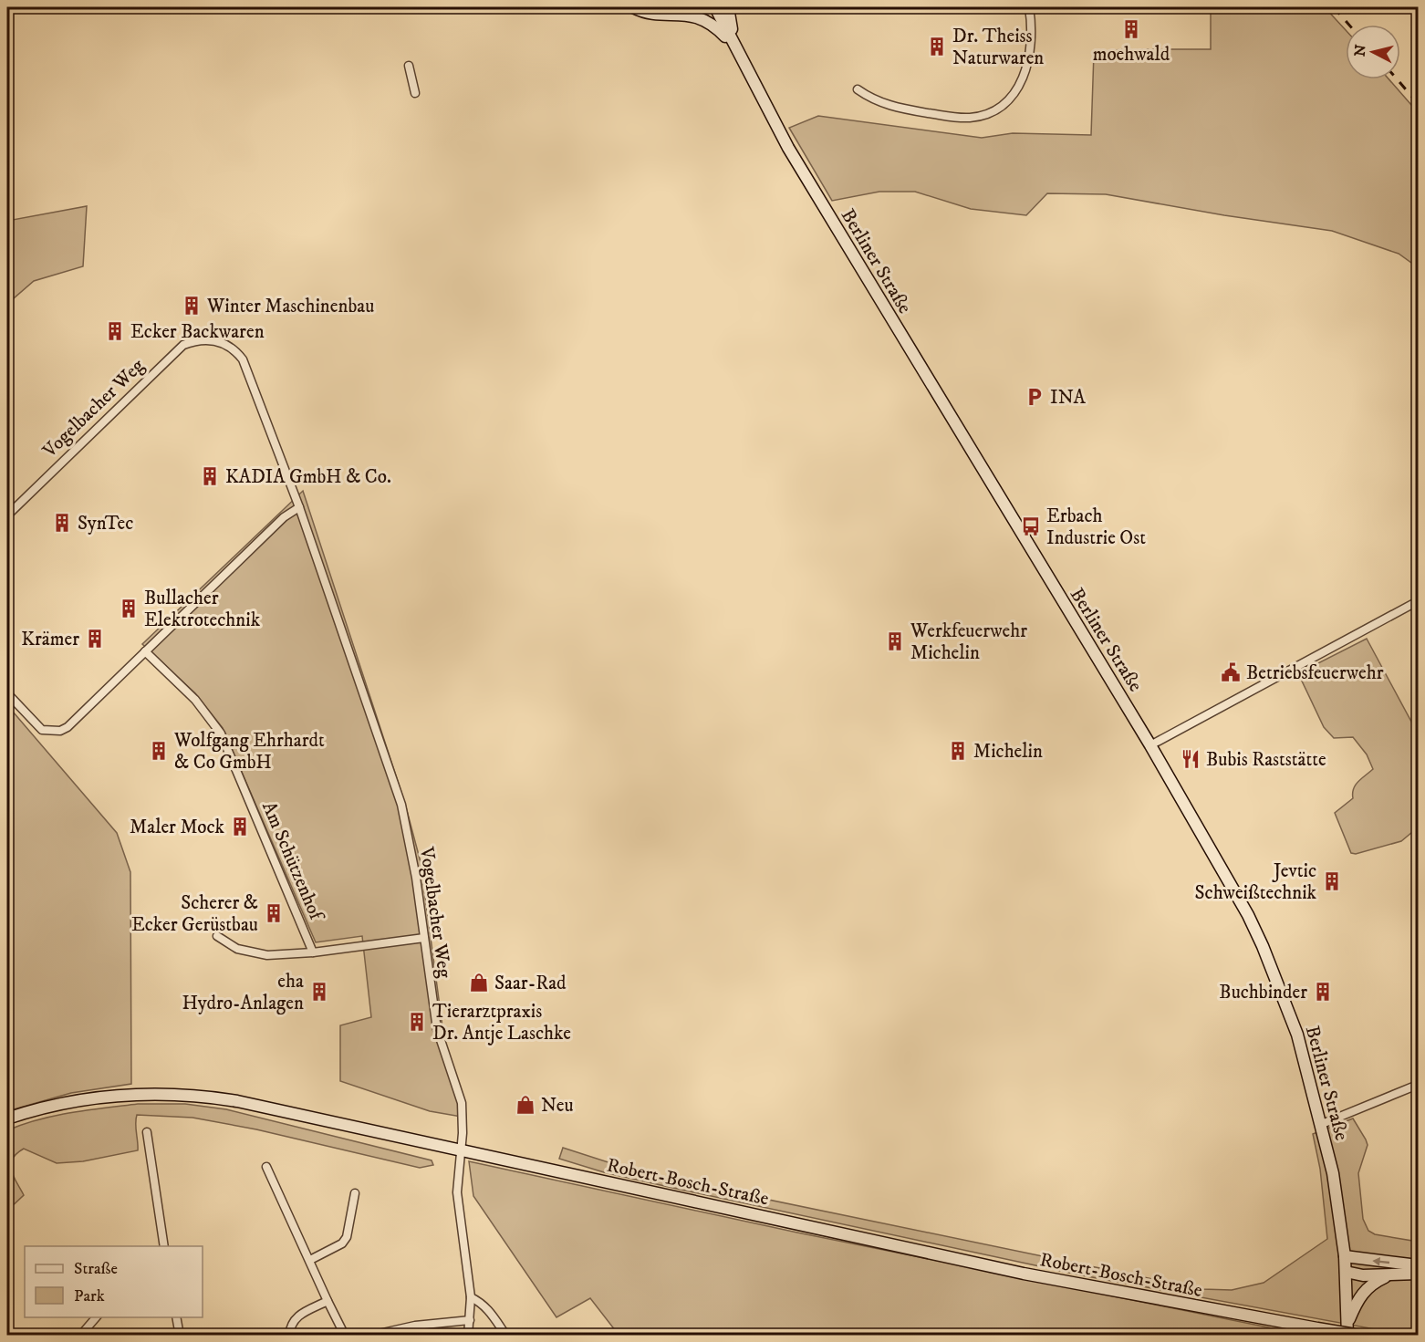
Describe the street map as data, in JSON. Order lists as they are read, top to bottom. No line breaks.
{"streets":{"street":["Berliner Straße","Vogelbacher Weg","Am Schützenhof","Robert-Bosch-Straße"]},"crossings":[["Vogelbacher Weg","Robert-Bosch-Straße"]],"places":{"building":["moehwald","Dr. Theiss Naturwaren","Winter Maschinenbau","Ecker Backwaren","KADIA GmbH & Co.","SynTec","Bullacher Elektrotechnik","Krämer","Werkfeuerwehr Michelin","Wolfgang Ehrhardt & Co GmbH","Michelin","Maler Mock","Jevtic Schweißtechnik","Scherer & Ecker Gerüstbau","eha Hydro-Anlagen","Buchbinder","Tierarztpraxis Dr. Antje Laschke"],"parking":["INA"],"bus stop":["Erbach Industrie Ost"],"public building":["Betriebsfeuerwehr"],"restaurant":["Bubis Raststätte"],"shop":["Saar-Rad","Neu"]},"legend":["Straße","Park"],"north":"left"}
